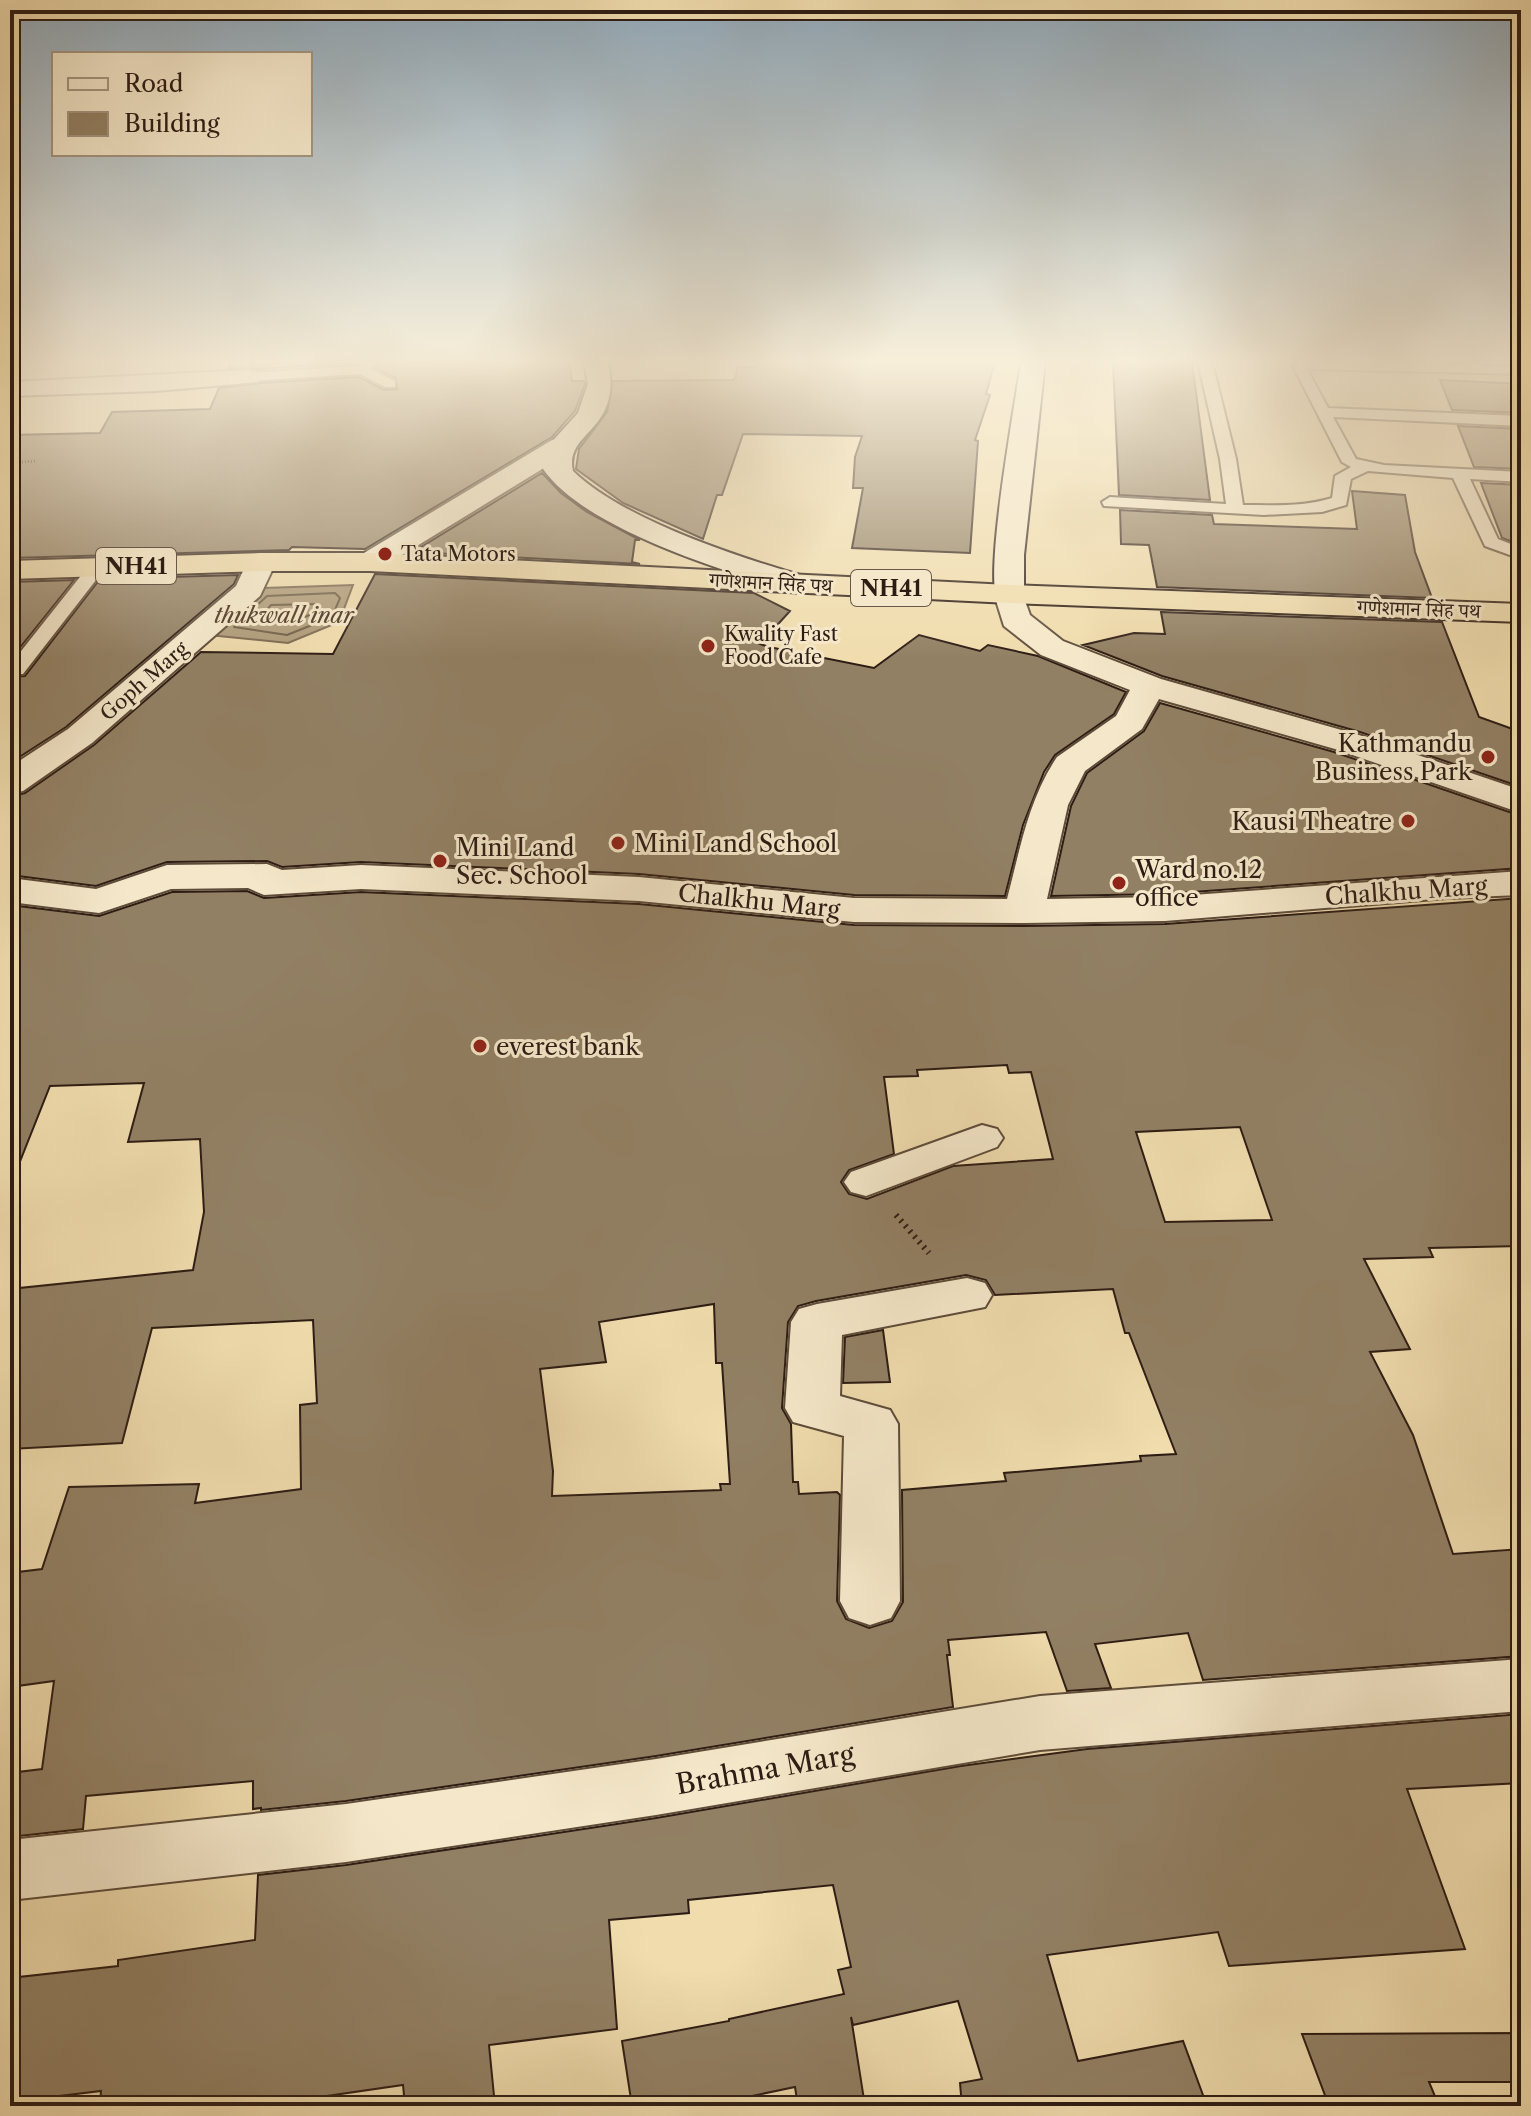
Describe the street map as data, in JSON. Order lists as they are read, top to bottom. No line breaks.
{"streets":{"highway":["NH41","गणेशमान सिंह पथ"],"street":["Goph Marg","Chalkhu Marg","Brahma Marg"]},"crossings":[["NH41","गणेशमान सिंह पथ"],["NH41","Goph Marg"],["गणेशमान सिंह पथ","Goph Marg"]],"water":["thukwall inar"],"places":["Tata Motors","Kwality Fast Food Cafe","Kathmandu Business Park","Kausi Theatre","Mini Land School","Mini Land Sec. School","Ward no.12 office","everest bank"],"legend":["Road","Building"]}
